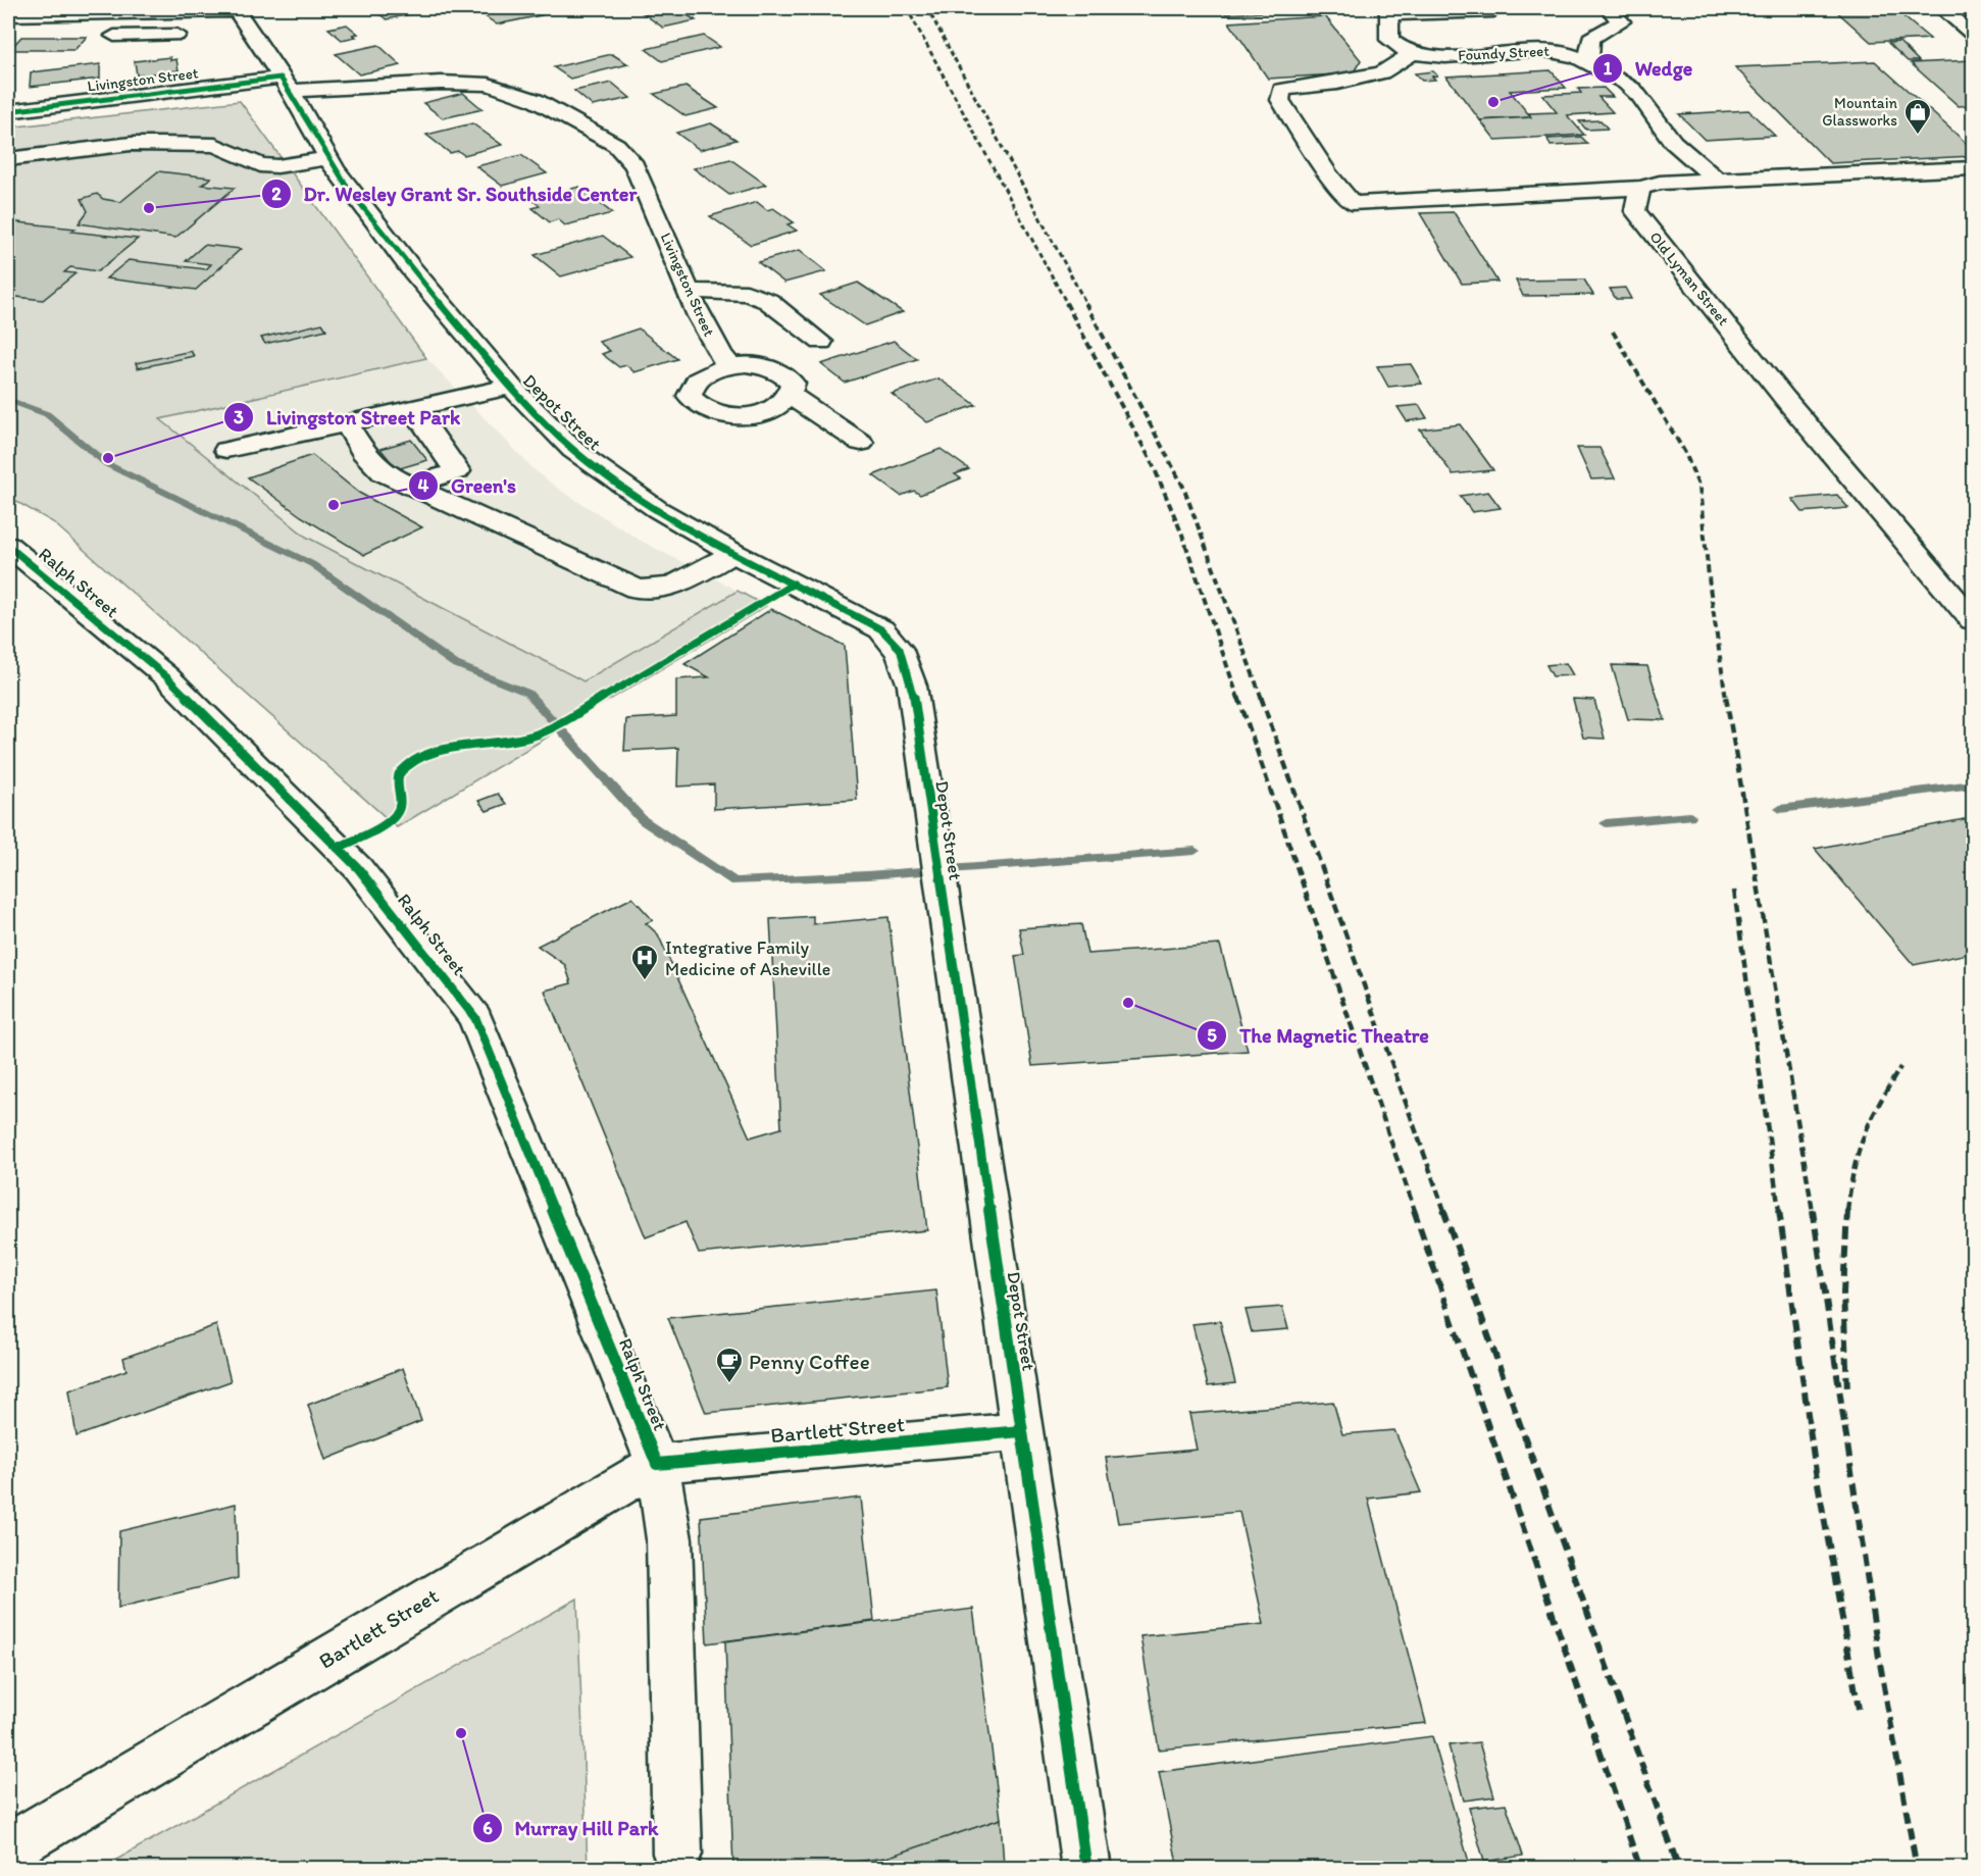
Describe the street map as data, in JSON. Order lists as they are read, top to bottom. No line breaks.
{"streets":{"street":["Foundy Street","Livingston Street","Old Lyman Street","Depot Street","Ralph Street","Bartlett Street"]},"crossings":[["Livingston Street","Depot Street"],["Depot Street","Bartlett Street"],["Ralph Street","Bartlett Street"]],"places":{"other":["Wedge","Dr. Wesley Grant Sr. Southside Center","Livingston Street Park","Green's","The Magnetic Theatre","Murray Hill Park"],"shop":["Mountain Glassworks"],"hospital":["Integrative Family Medicine of Asheville"],"cafe":["Penny Coffee"]}}
